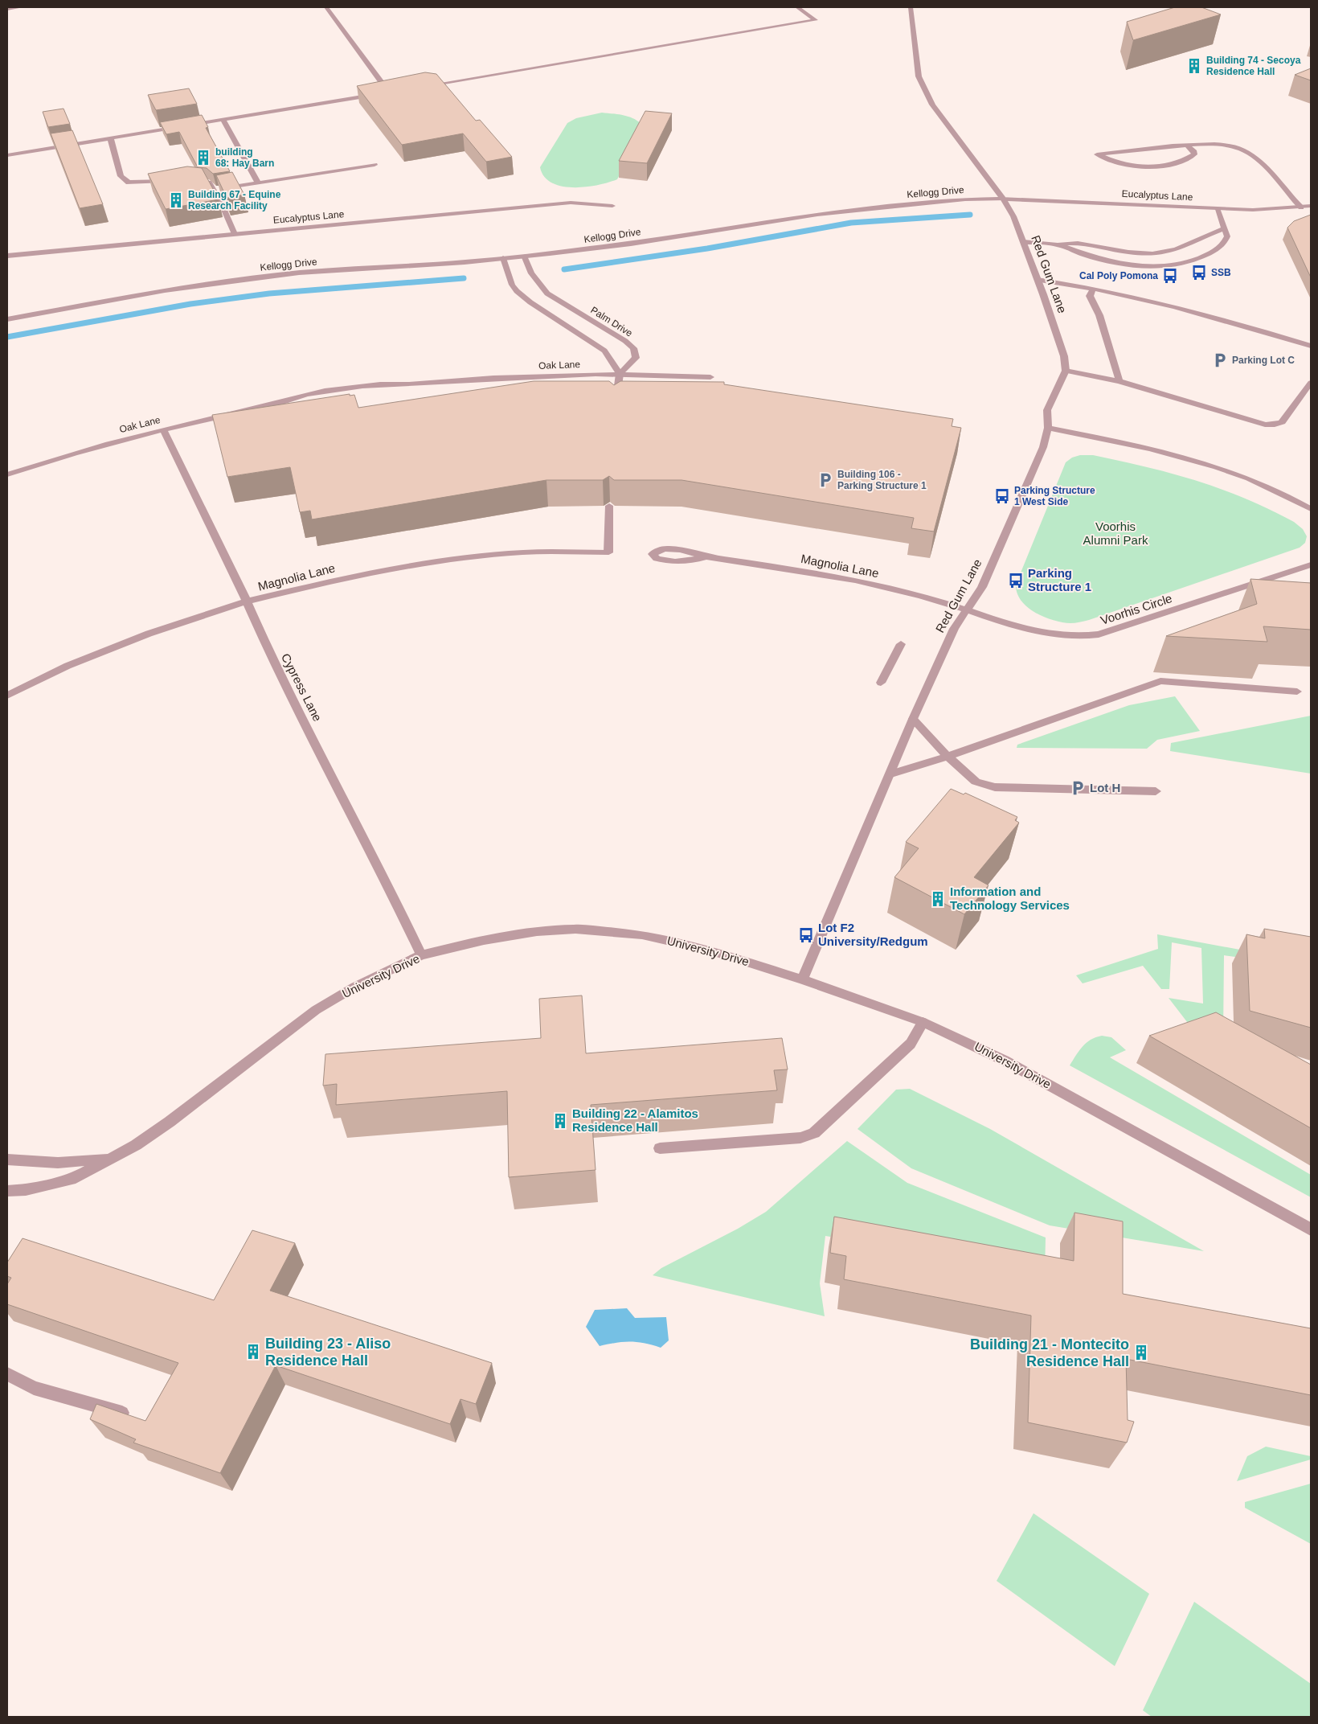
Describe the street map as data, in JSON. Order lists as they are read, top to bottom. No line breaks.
{"streets":{"street":["Kellogg Drive","Eucalyptus Lane","Red Gum Lane","Palm Drive","Oak Lane","Magnolia Lane","Voorhis Circle","Cypress Lane","University Drive"]},"crossings":[["Kellogg Drive","Eucalyptus Lane"],["Kellogg Drive","Red Gum Lane"],["Kellogg Drive","Palm Drive"],["Eucalyptus Lane","Red Gum Lane"],["Red Gum Lane","Magnolia Lane"],["Red Gum Lane","Voorhis Circle"],["Red Gum Lane","University Drive"],["Palm Drive","Oak Lane"],["Oak Lane","Cypress Lane"],["Magnolia Lane","Voorhis Circle"],["Magnolia Lane","Cypress Lane"],["Cypress Lane","University Drive"]],"parks":["Voorhis Alumni Park"],"places":{"building":["Building 74 - Secoya Residence Hall","building 68: Hay Barn","Building 67 - Equine Research Facility","Information and Technology Services","Building 22 - Alamitos Residence Hall","Building 23 - Aliso Residence Hall","Building 21 - Montecito Residence Hall"],"bus stop":["SSB","Cal Poly Pomona","Parking Structure 1 West Side","Parking Structure 1","Lot F2 University/Redgum"],"parking":["Parking Lot C","Building 106 - Parking Structure 1","Lot H"]}}
